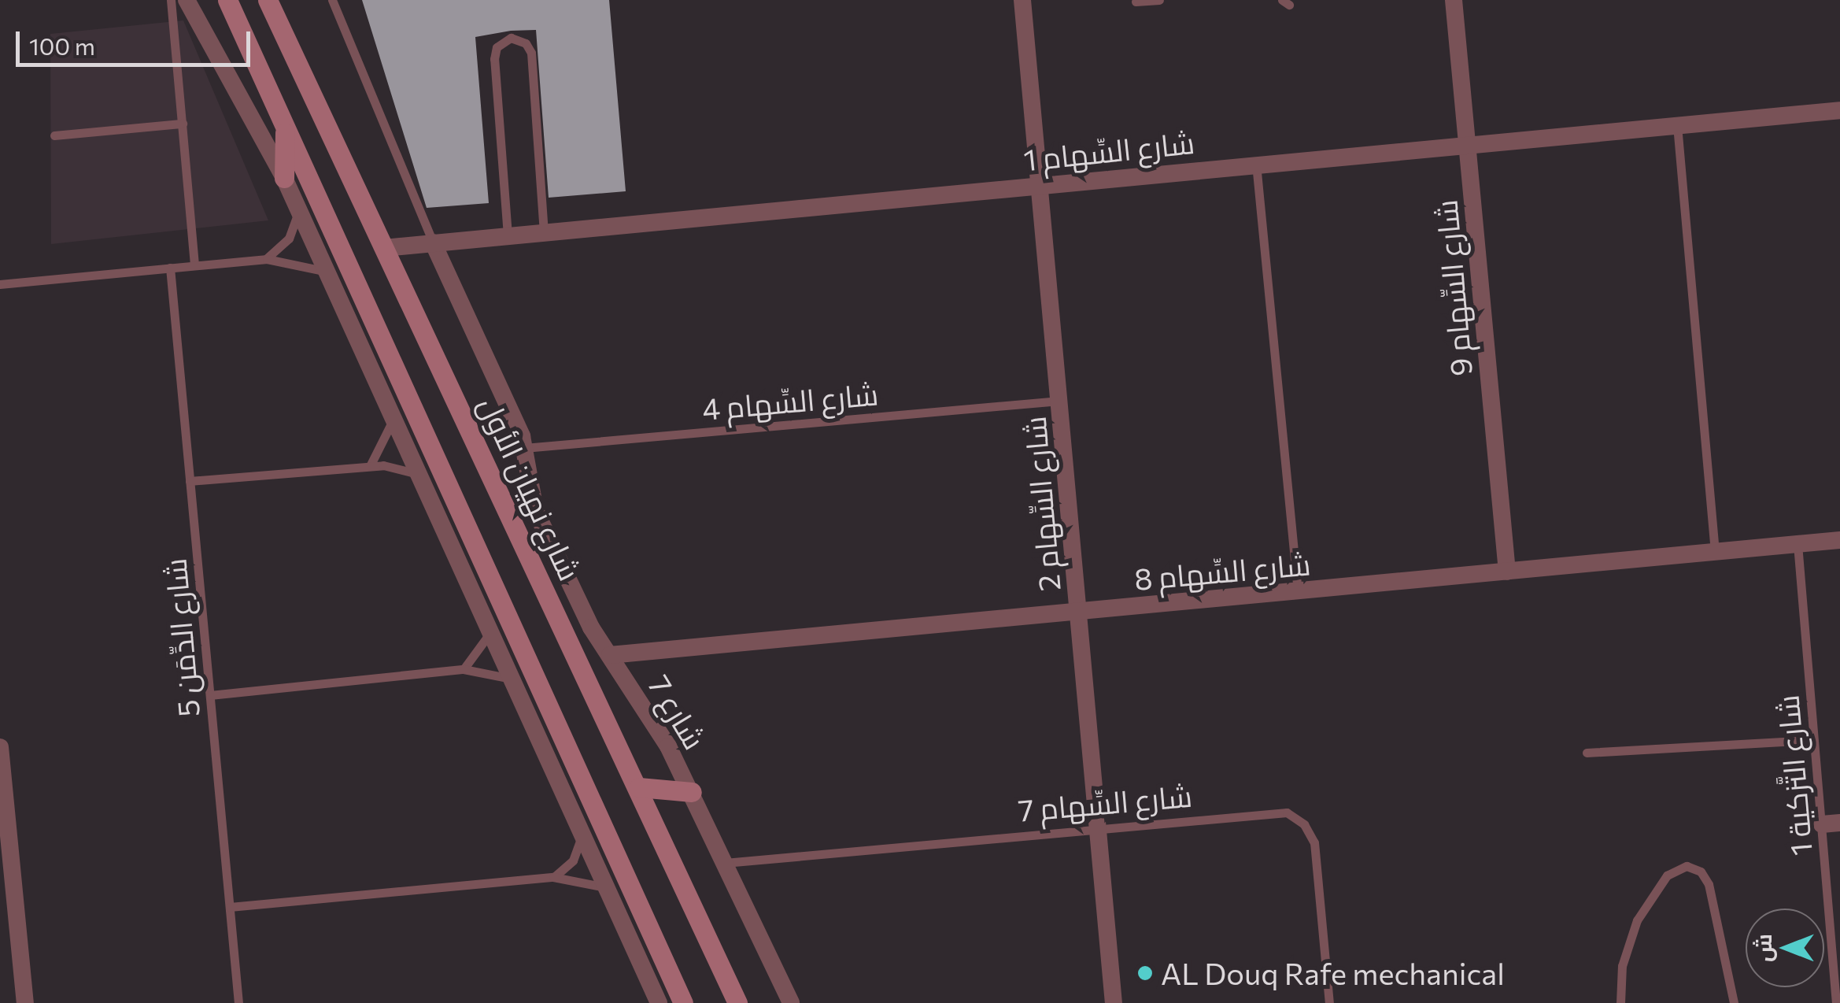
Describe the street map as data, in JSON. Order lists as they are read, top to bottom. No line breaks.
{"streets":{"main road":["شارع نهيان الأول"],"street":["شارع السِّهام 1","شارع السِّهام 9","شارع السِّهام 2","شارع السِّهام 8","شارع 7"],"lane":["شارع السِّهام 4","شارع الدِّمَن 5","شارع التَّزكية 1","شارع السِّهام 7"]},"crossings":[["شارع السِّهام 1","شارع السِّهام 9"],["شارع السِّهام 1","شارع نهيان الأول"],["شارع السِّهام 1","شارع السِّهام 2"],["شارع السِّهام 1","شارع 7"],["شارع السِّهام 9","شارع السِّهام 8"],["شارع السِّهام 4","شارع السِّهام 2"],["شارع السِّهام 4","شارع 7"],["شارع السِّهام 2","شارع السِّهام 8"],["شارع السِّهام 2","شارع السِّهام 7"],["شارع السِّهام 8","شارع 7"],["شارع السِّهام 8","شارع التَّزكية 1"],["شارع 7","شارع السِّهام 7"]],"places":["AL Douq Rafe mechanical"],"scale_bar":"100 m","north":"left"}
